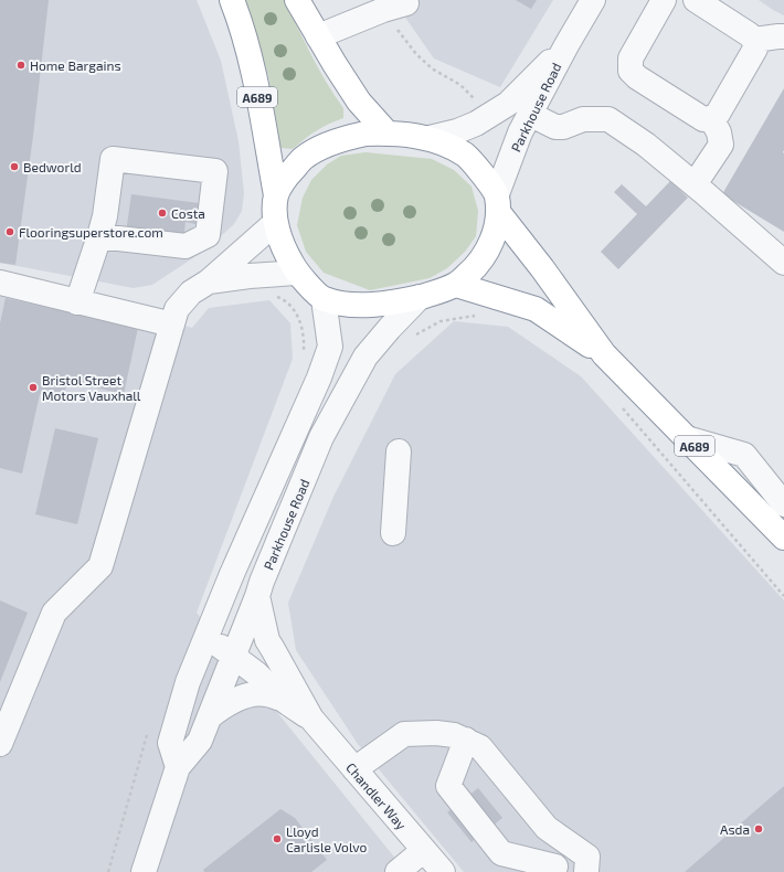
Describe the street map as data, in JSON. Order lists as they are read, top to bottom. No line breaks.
{"streets":{"highway":["A689"],"street":["Parkhouse Road","Chandler Way"]},"crossings":[["A689","Parkhouse Road"],["Parkhouse Road","Chandler Way"]],"places":["Home Bargains","Bedworld","Costa","Flooringsuperstore.com","Bristol Street Motors Vauxhall","Asda","Lloyd Carlisle Volvo"]}
